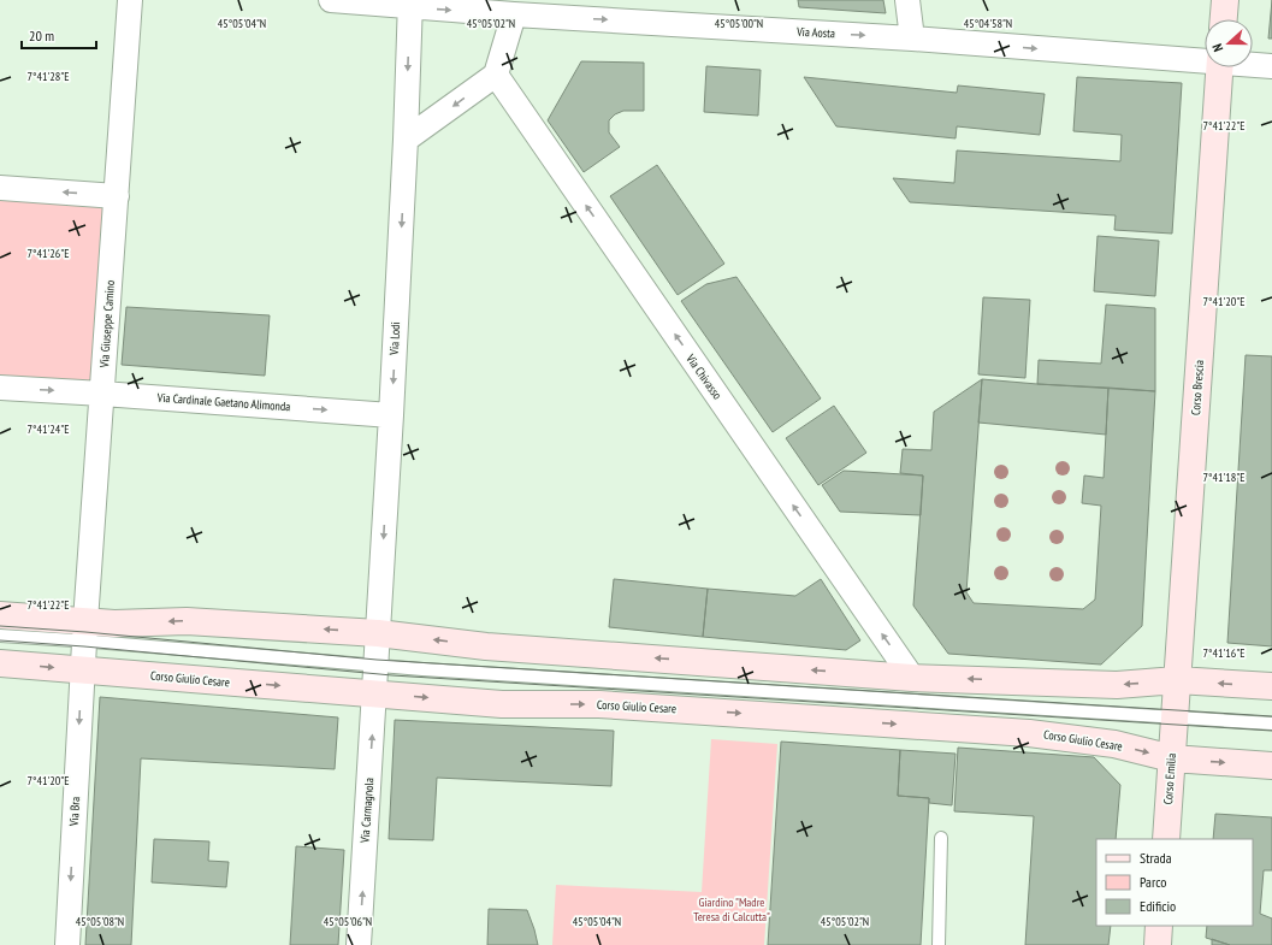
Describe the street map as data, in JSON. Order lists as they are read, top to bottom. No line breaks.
{"streets":{"street":["Via Aosta","Via Giuseppe Camino","Via Lodi","Via Chivasso","Corso Brescia","Via Cardinale Gaetano Alimonda","Corso Giulio Cesare","Corso Emilia","Via Carmagnola","Via Bra"]},"crossings":[["Via Aosta","Via Lodi"],["Via Giuseppe Camino","Via Cardinale Gaetano Alimonda"],["Via Giuseppe Camino","Corso Giulio Cesare"],["Via Giuseppe Camino","Via Bra"],["Via Lodi","Via Cardinale Gaetano Alimonda"],["Via Lodi","Corso Giulio Cesare"],["Via Lodi","Via Carmagnola"],["Via Chivasso","Corso Giulio Cesare"],["Corso Brescia","Corso Giulio Cesare"],["Corso Brescia","Corso Emilia"],["Corso Giulio Cesare","Corso Emilia"],["Corso Giulio Cesare","Via Carmagnola"],["Corso Giulio Cesare","Via Bra"]],"one_way":["Via Aosta","Via Lodi","Via Chivasso","Via Cardinale Gaetano Alimonda","Via Carmagnola","Via Bra"],"parks":["Giardino \"Madre Teresa di Calcutta\""],"legend":["Strada","Parco","Edificio"],"scale_bar":"20 m","north":"left","coordinates":["45°05'04\"N","45°05'02\"N","45°05'00\"N","45°04'58\"N","7°41'28\"E","7°41'22\"E","7°41'26\"E","7°41'20\"E","7°41'24\"E","7°41'18\"E","7°41'16\"E","45°05'08\"N","45°05'06\"N"]}
